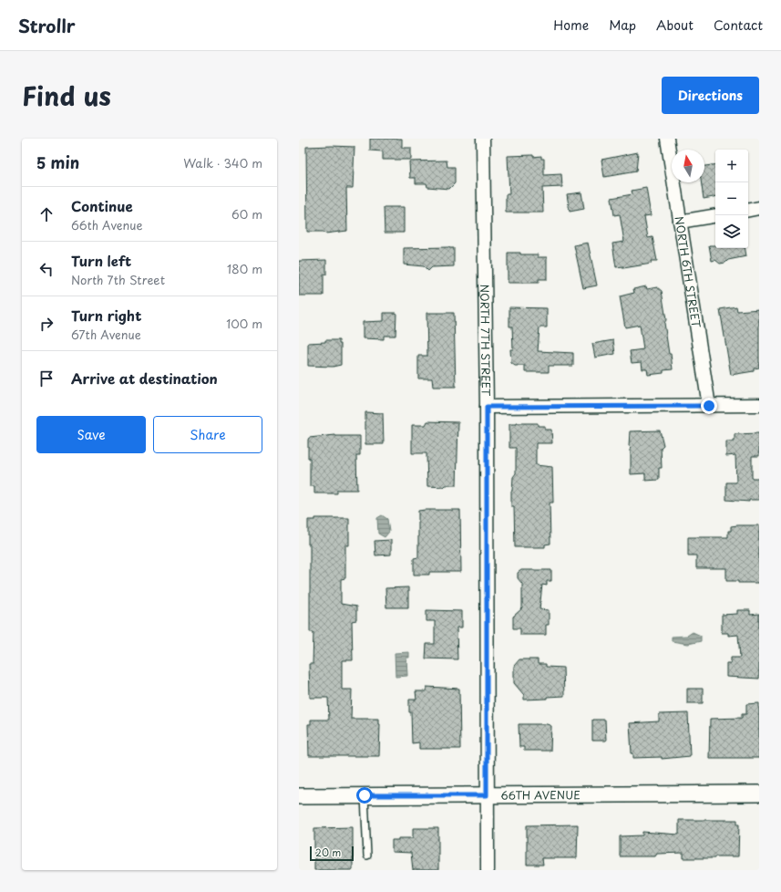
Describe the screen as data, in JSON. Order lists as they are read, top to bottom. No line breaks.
{"streets":{"street":["NORTH 6TH STREET","NORTH 7TH STREET","66TH AVENUE"]},"crossings":[["NORTH 7TH STREET","66TH AVENUE"]],"scale_bar":"20 m","north":"top","page":{"header":"Strollr","nav":["Home","Map","About","Contact"],"title":"Find us","buttons":["Directions",["Save","Share"]],"heading":["5 min","Walk · 340 m"],"map_buttons":["+","−"],"list":[["Continue","66th Avenue","60 m"],["Turn left","North 7th Street","180 m"],["Turn right","67th Avenue","100 m"],"Arrive at destination"],"scale":"20 m"}}
